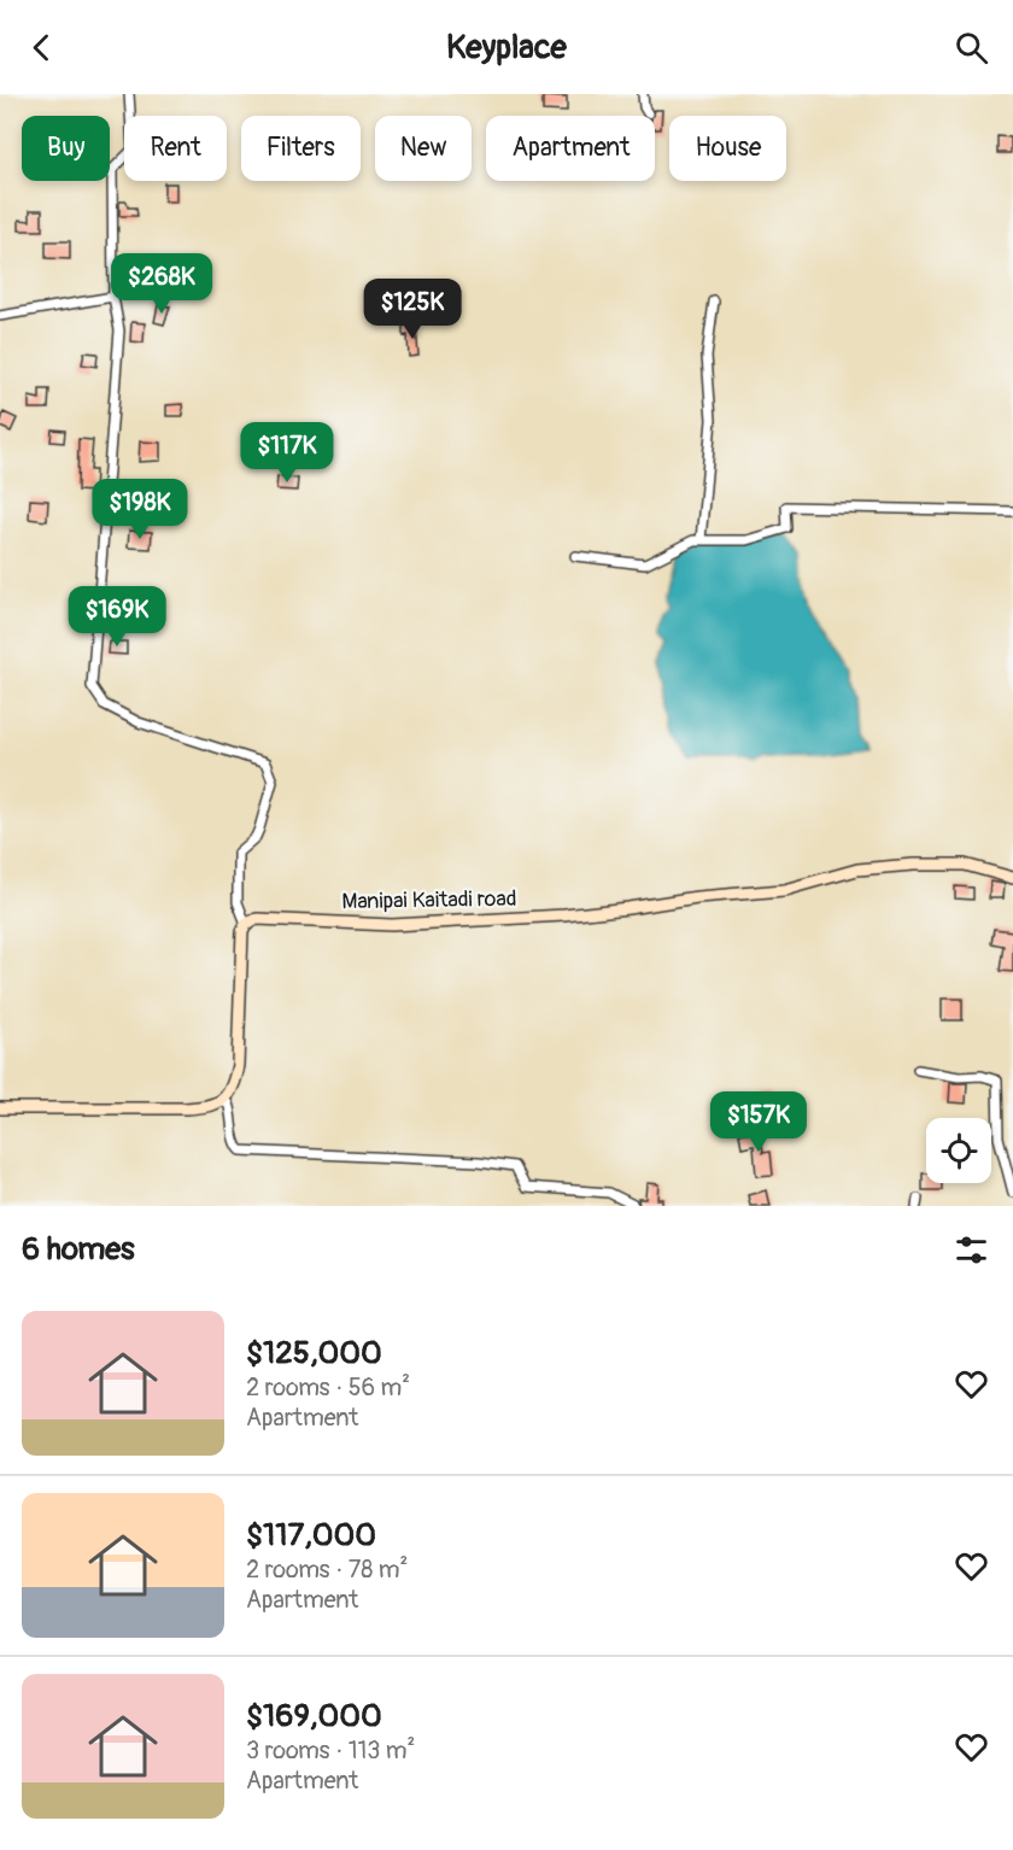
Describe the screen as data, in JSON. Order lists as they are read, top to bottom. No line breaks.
{"streets":{"main road":["Manipai Kaitadi road"]},"page":{"header":"Keyplace","chip":["Buy","Rent","Filters","New","Apartment","House"],"price":["$268K","$125K","$117K","$198K","$169K","$157K"],"heading":"6 homes","list":[{"name":"$125,000","note":"2 rooms · 56 m² · Apartment"},{"name":"$117,000","note":"2 rooms · 78 m² · Apartment"},{"name":"$169,000","note":"3 rooms · 113 m² · Apartment"}]}}
